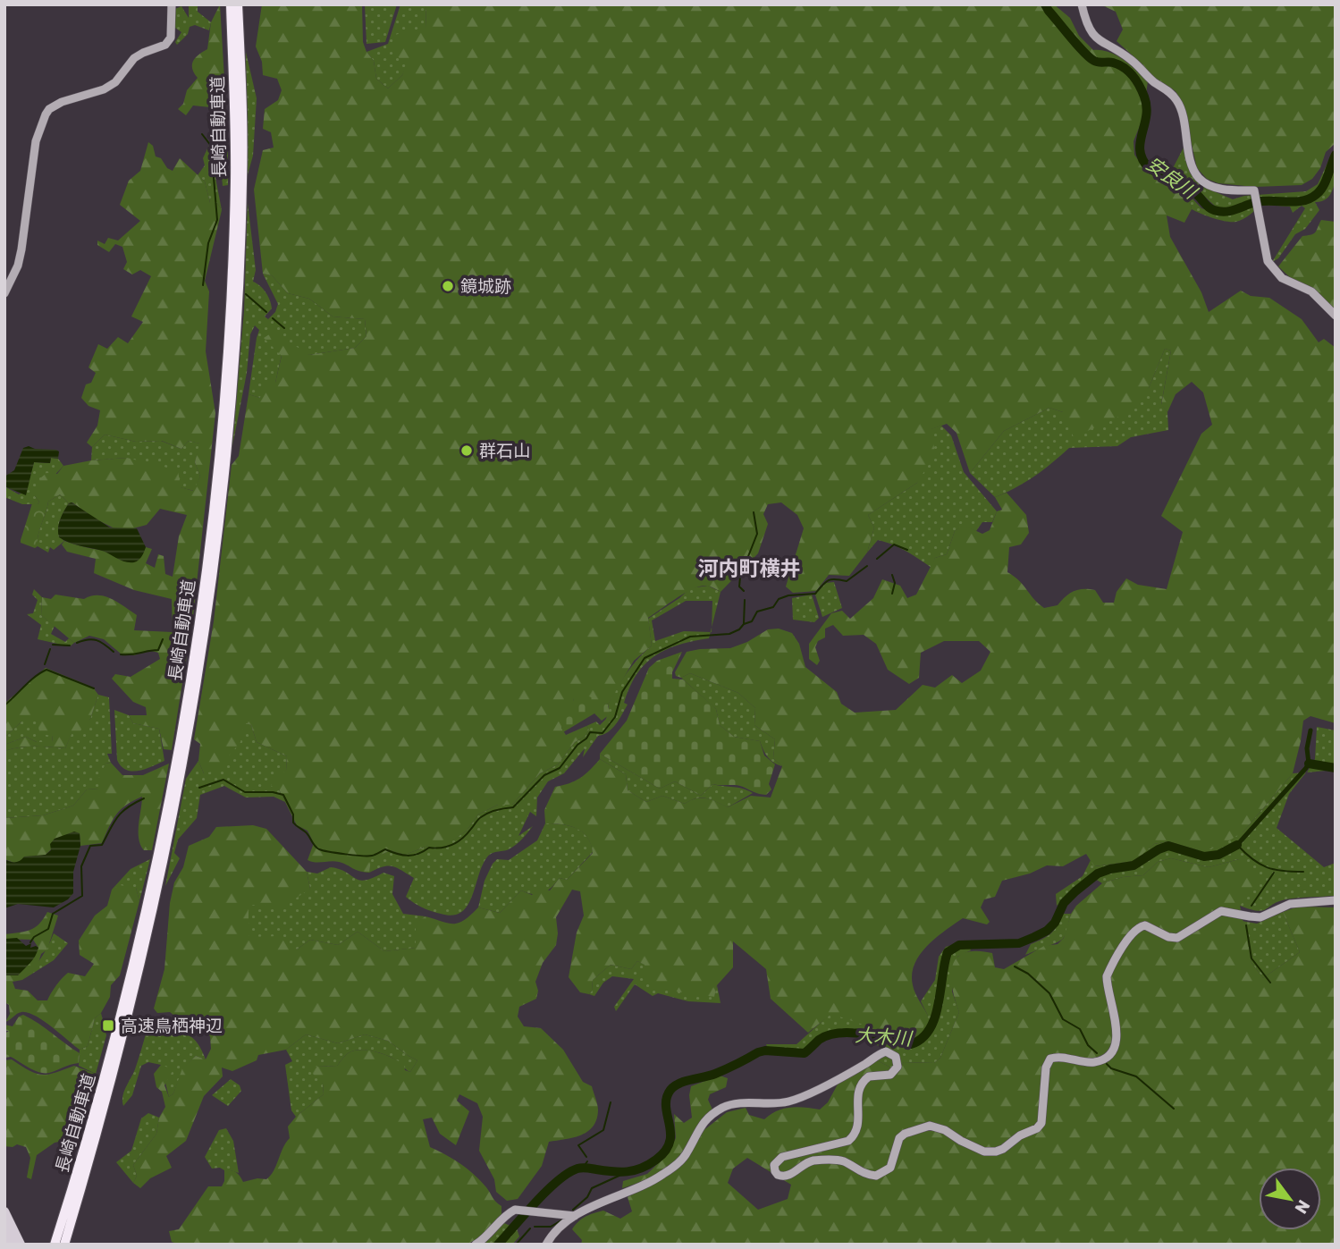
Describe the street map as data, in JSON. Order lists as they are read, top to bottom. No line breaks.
{"streets":{"highway":["長崎自動車道"]},"districts":["河内町横井"],"water":["安良川","大木川"],"places":{"other":["鏡城跡","群石山"],"transit":["高速鳥栖神辺"]},"north":"bottom right"}
